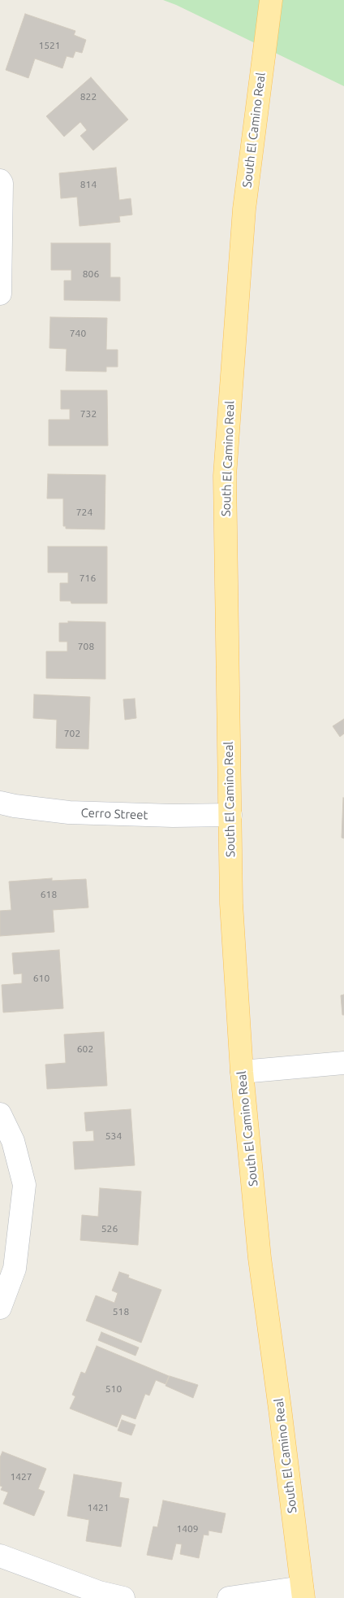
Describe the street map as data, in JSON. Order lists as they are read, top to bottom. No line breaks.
{"streets":{"main road":["South El Camino Real"],"street":["Cerro Street"]},"crossings":[["South El Camino Real","Cerro Street"]],"house_numbers":["1521","822","814","806","740","732","724","716","708","702","618","610","602","534","526","518","510","1427","1421","1409"]}
